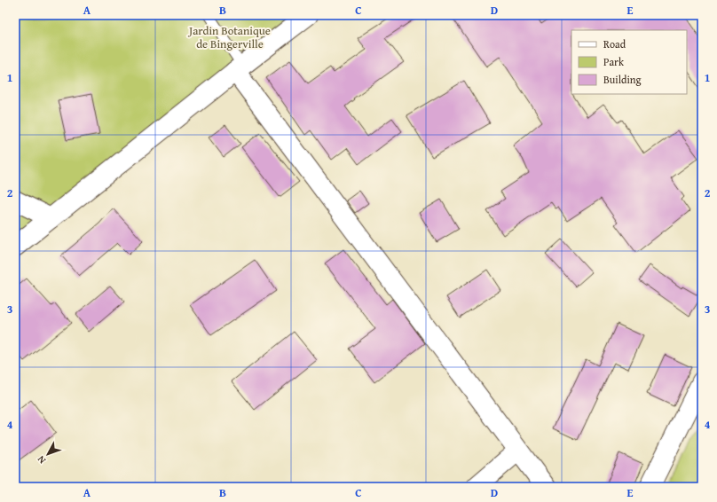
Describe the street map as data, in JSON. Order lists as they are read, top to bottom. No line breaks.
{"parks":["Jardin Botanique de Bingerville"],"legend":["Road","Park","Building"],"north":"bottom left","grid":{"columns":["A","B","C","D","E"],"rows":["1","2","3","4"]}}
